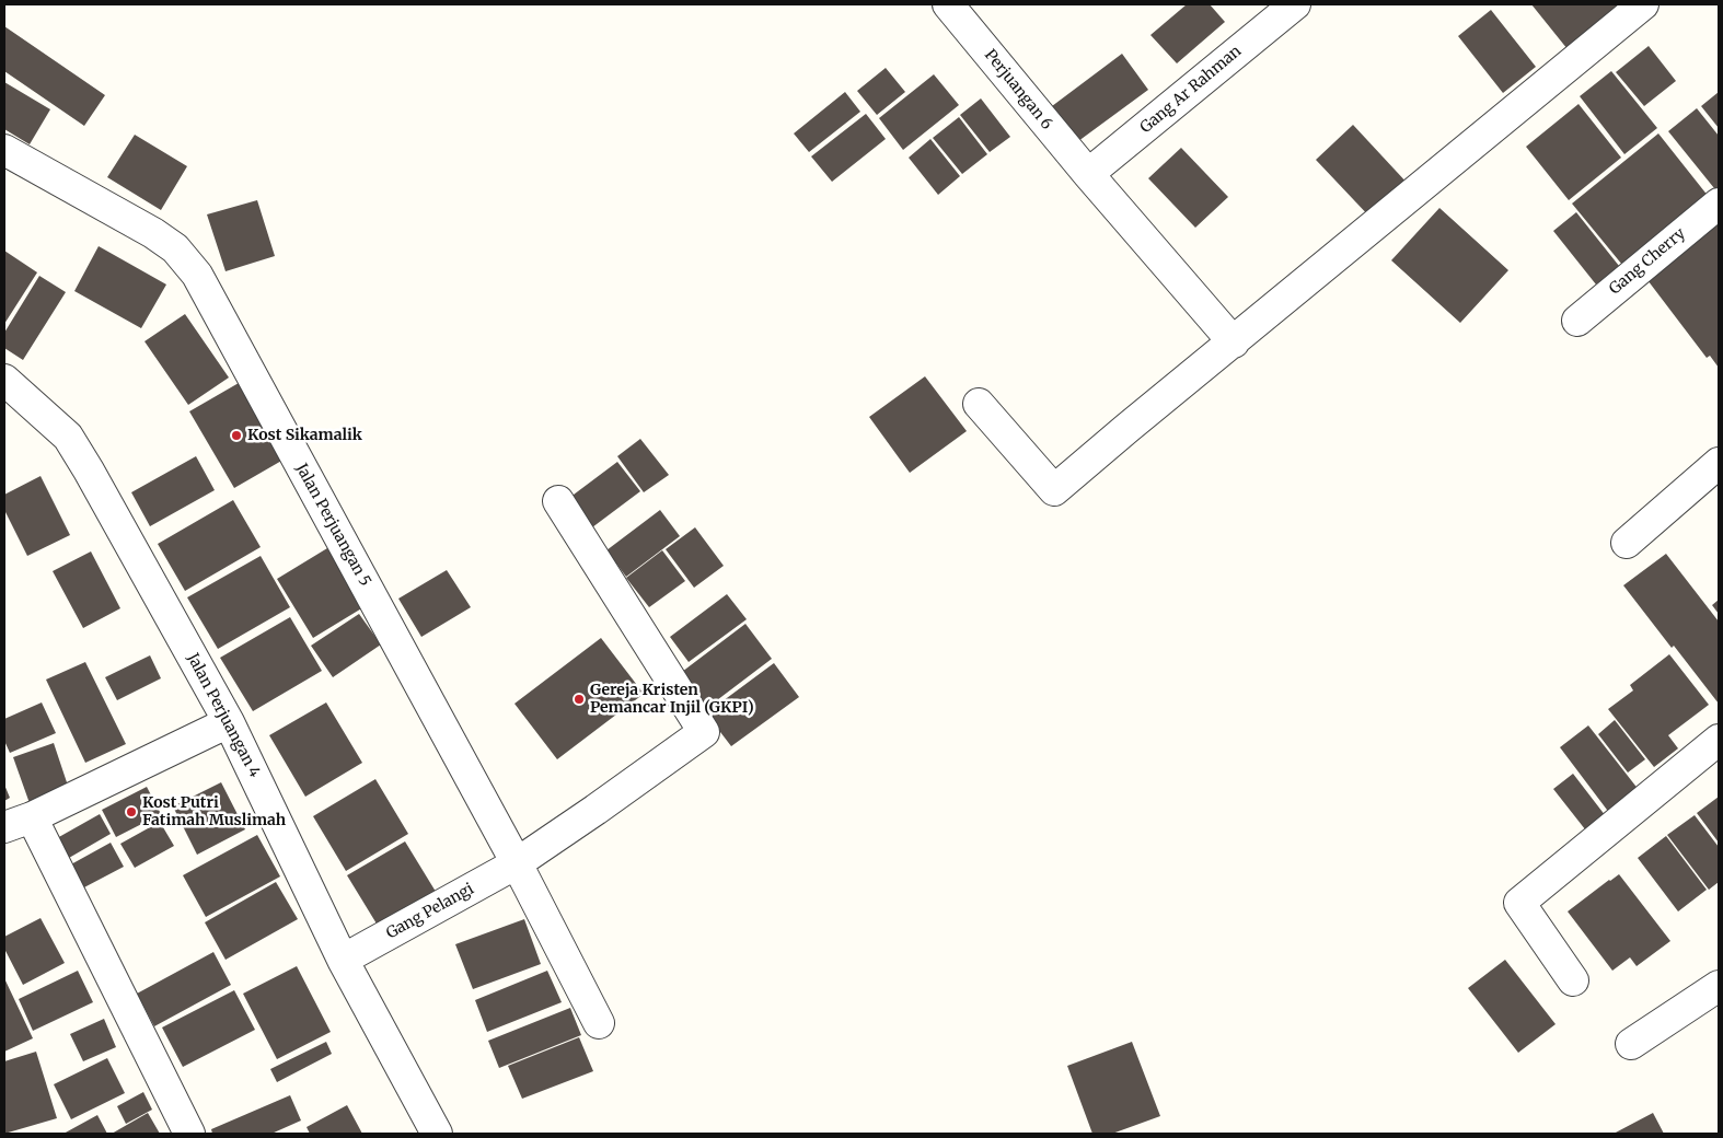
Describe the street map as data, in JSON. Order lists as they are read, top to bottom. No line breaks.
{"streets":{"street":["Perjuangan 6","Gang Ar Rahman","Gang Cherry","Jalan Perjuangan 5","Jalan Perjuangan 4","Gang Pelangi"]},"crossings":[["Perjuangan 6","Gang Ar Rahman"],["Jalan Perjuangan 5","Gang Pelangi"],["Jalan Perjuangan 4","Gang Pelangi"]],"places":["Kost Sikamalik","Gereja Kristen Pemancar Injil (GKPI)","Kost Putri Fatimah Muslimah"]}
